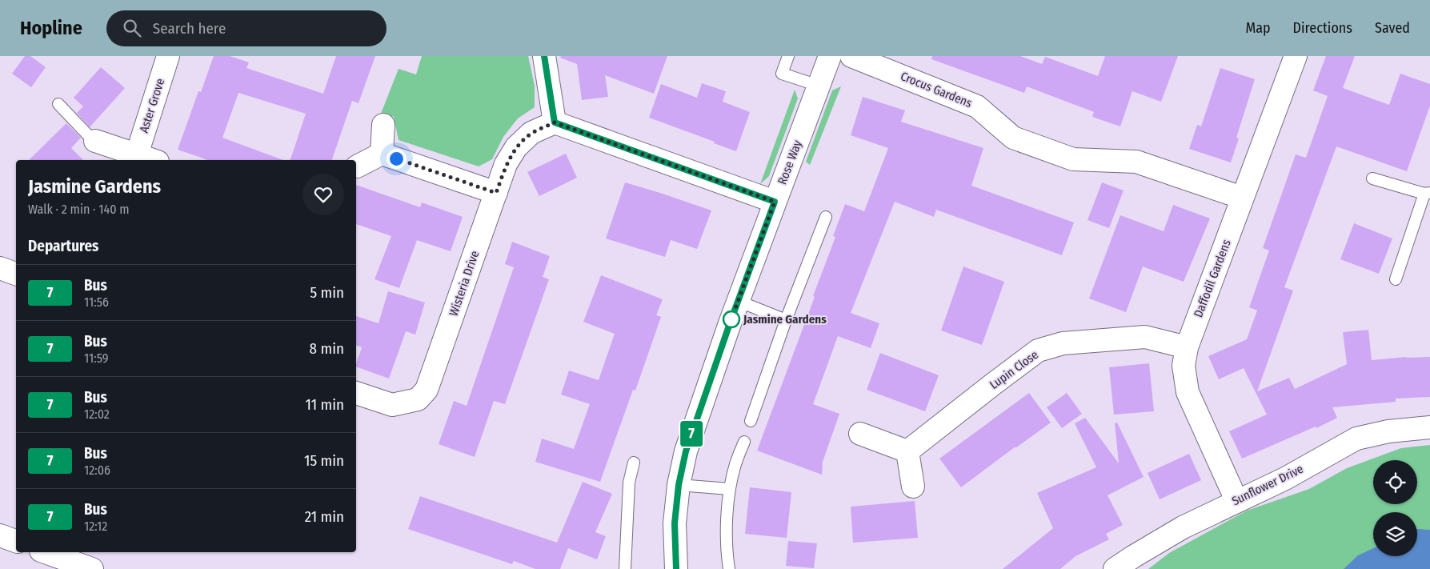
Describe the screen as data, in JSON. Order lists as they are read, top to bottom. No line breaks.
{"streets":{"street":["Crocus Gardens","Aster Grove","Rose Way","Daffodil Gardens","Wisteria Drive","Lupin Close","Sunflower Drive"]},"crossings":[["Crocus Gardens","Daffodil Gardens"],["Daffodil Gardens","Lupin Close"],["Daffodil Gardens","Sunflower Drive"]],"places":["Jasmine Gardens"],"lines":["bus line 7"],"page":{"header":"Hopline","search":"Search here","nav":["Map","Directions","Saved"],"on_map":"7","heading":[["Jasmine Gardens","Walk · 2 min · 140 m"],"Departures"],"list":[{"mark":"7","name":"Bus","note":"11:56","value":"5 min"},{"mark":"7","name":"Bus","note":"11:59","value":"8 min"},{"mark":"7","name":"Bus","note":"12:02","value":"11 min"},{"mark":"7","name":"Bus","note":"12:06","value":"15 min"},{"mark":"7","name":"Bus","note":"12:12","value":"21 min"}]}}
